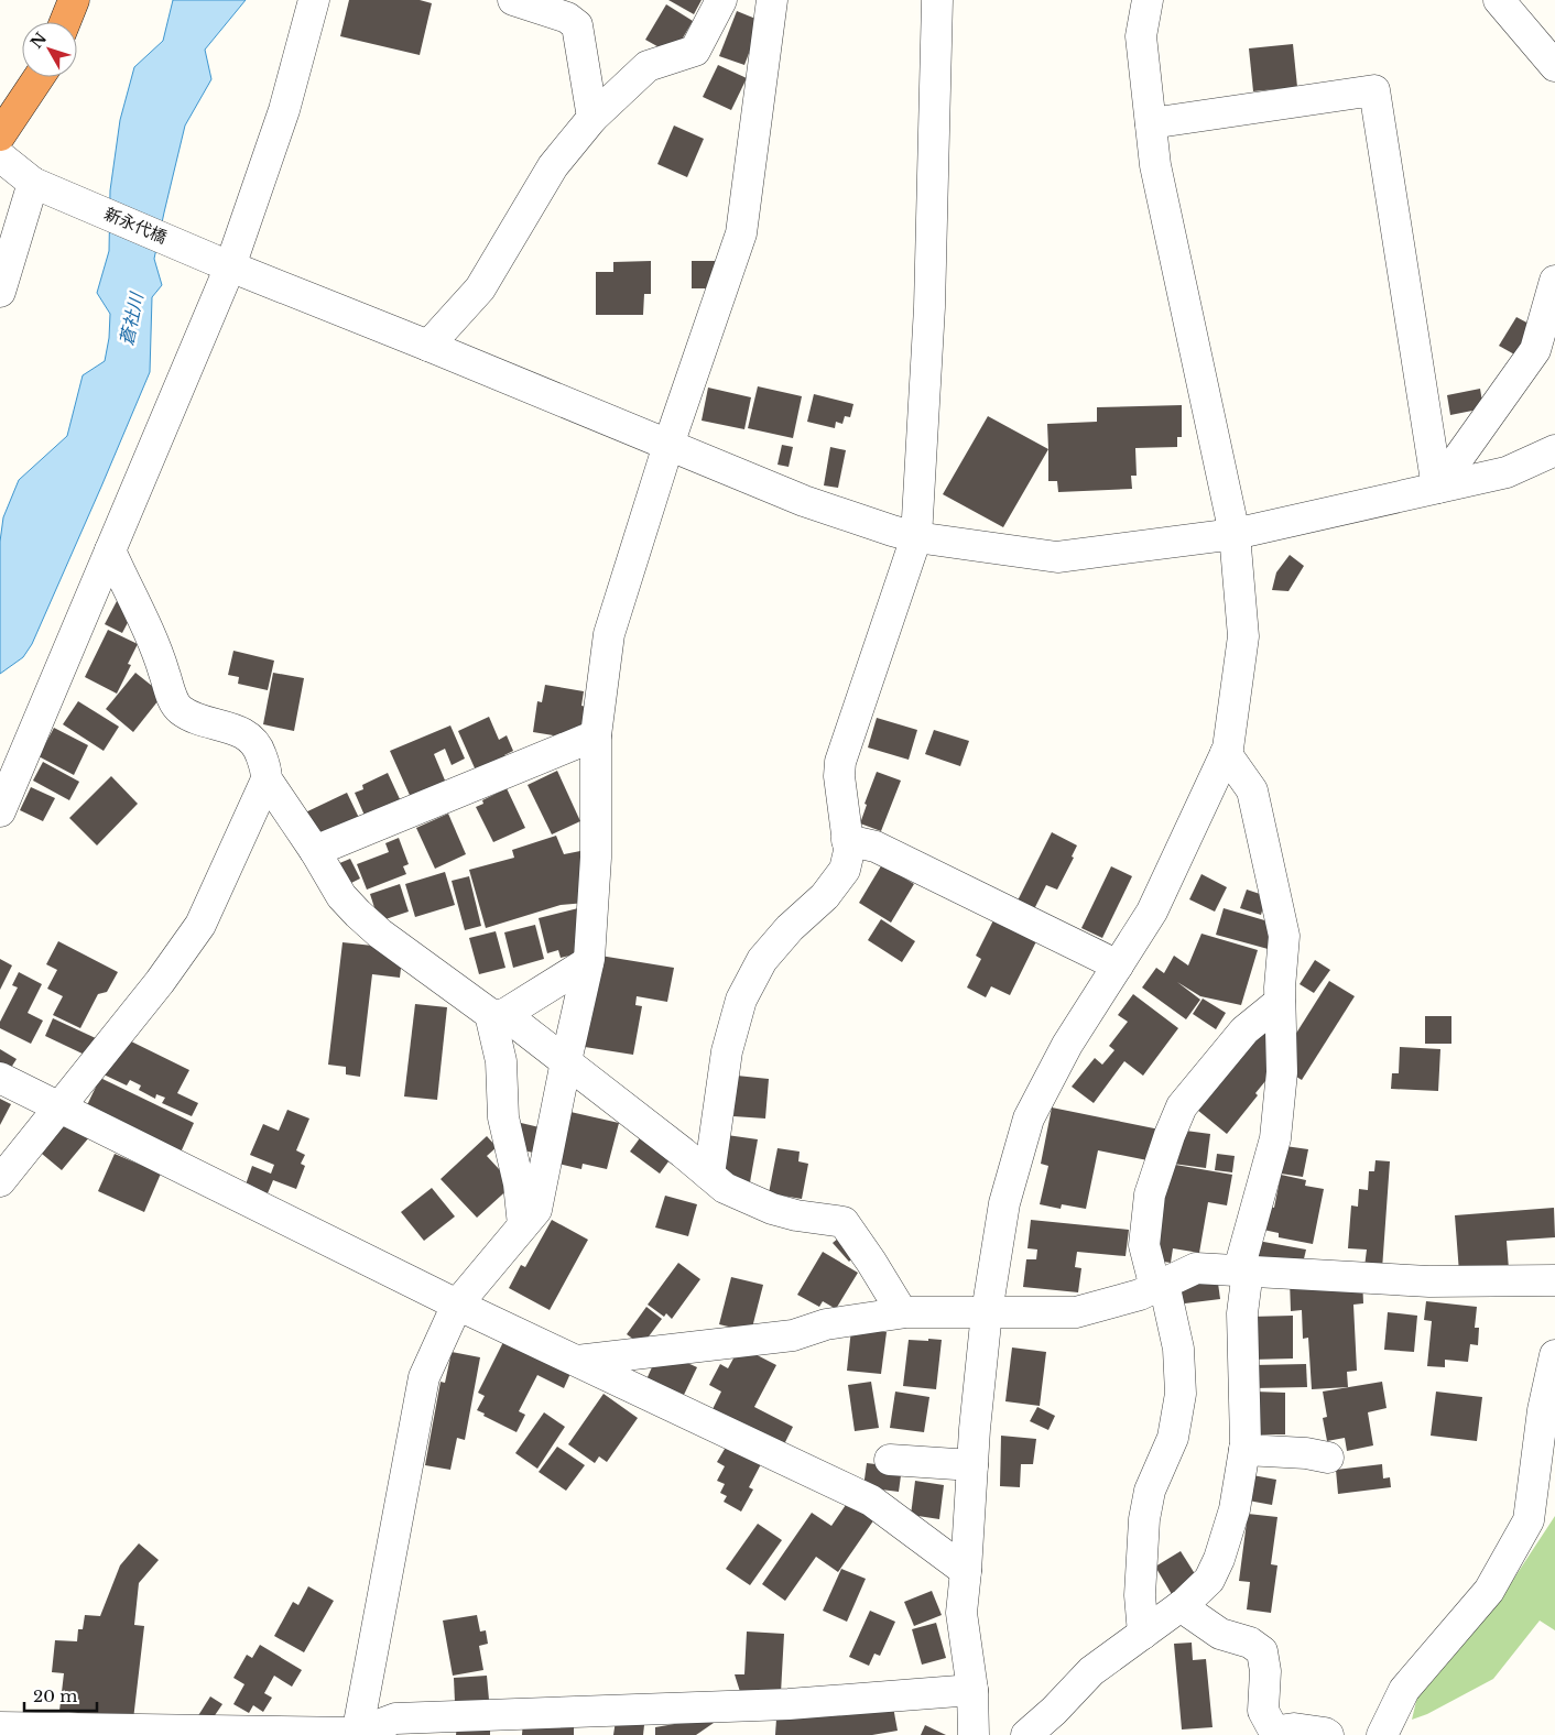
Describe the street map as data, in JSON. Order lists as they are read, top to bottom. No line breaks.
{"streets":{"street":["新永代橋"]},"water":["蒼社川"],"scale_bar":"20 m","north":"top left"}
